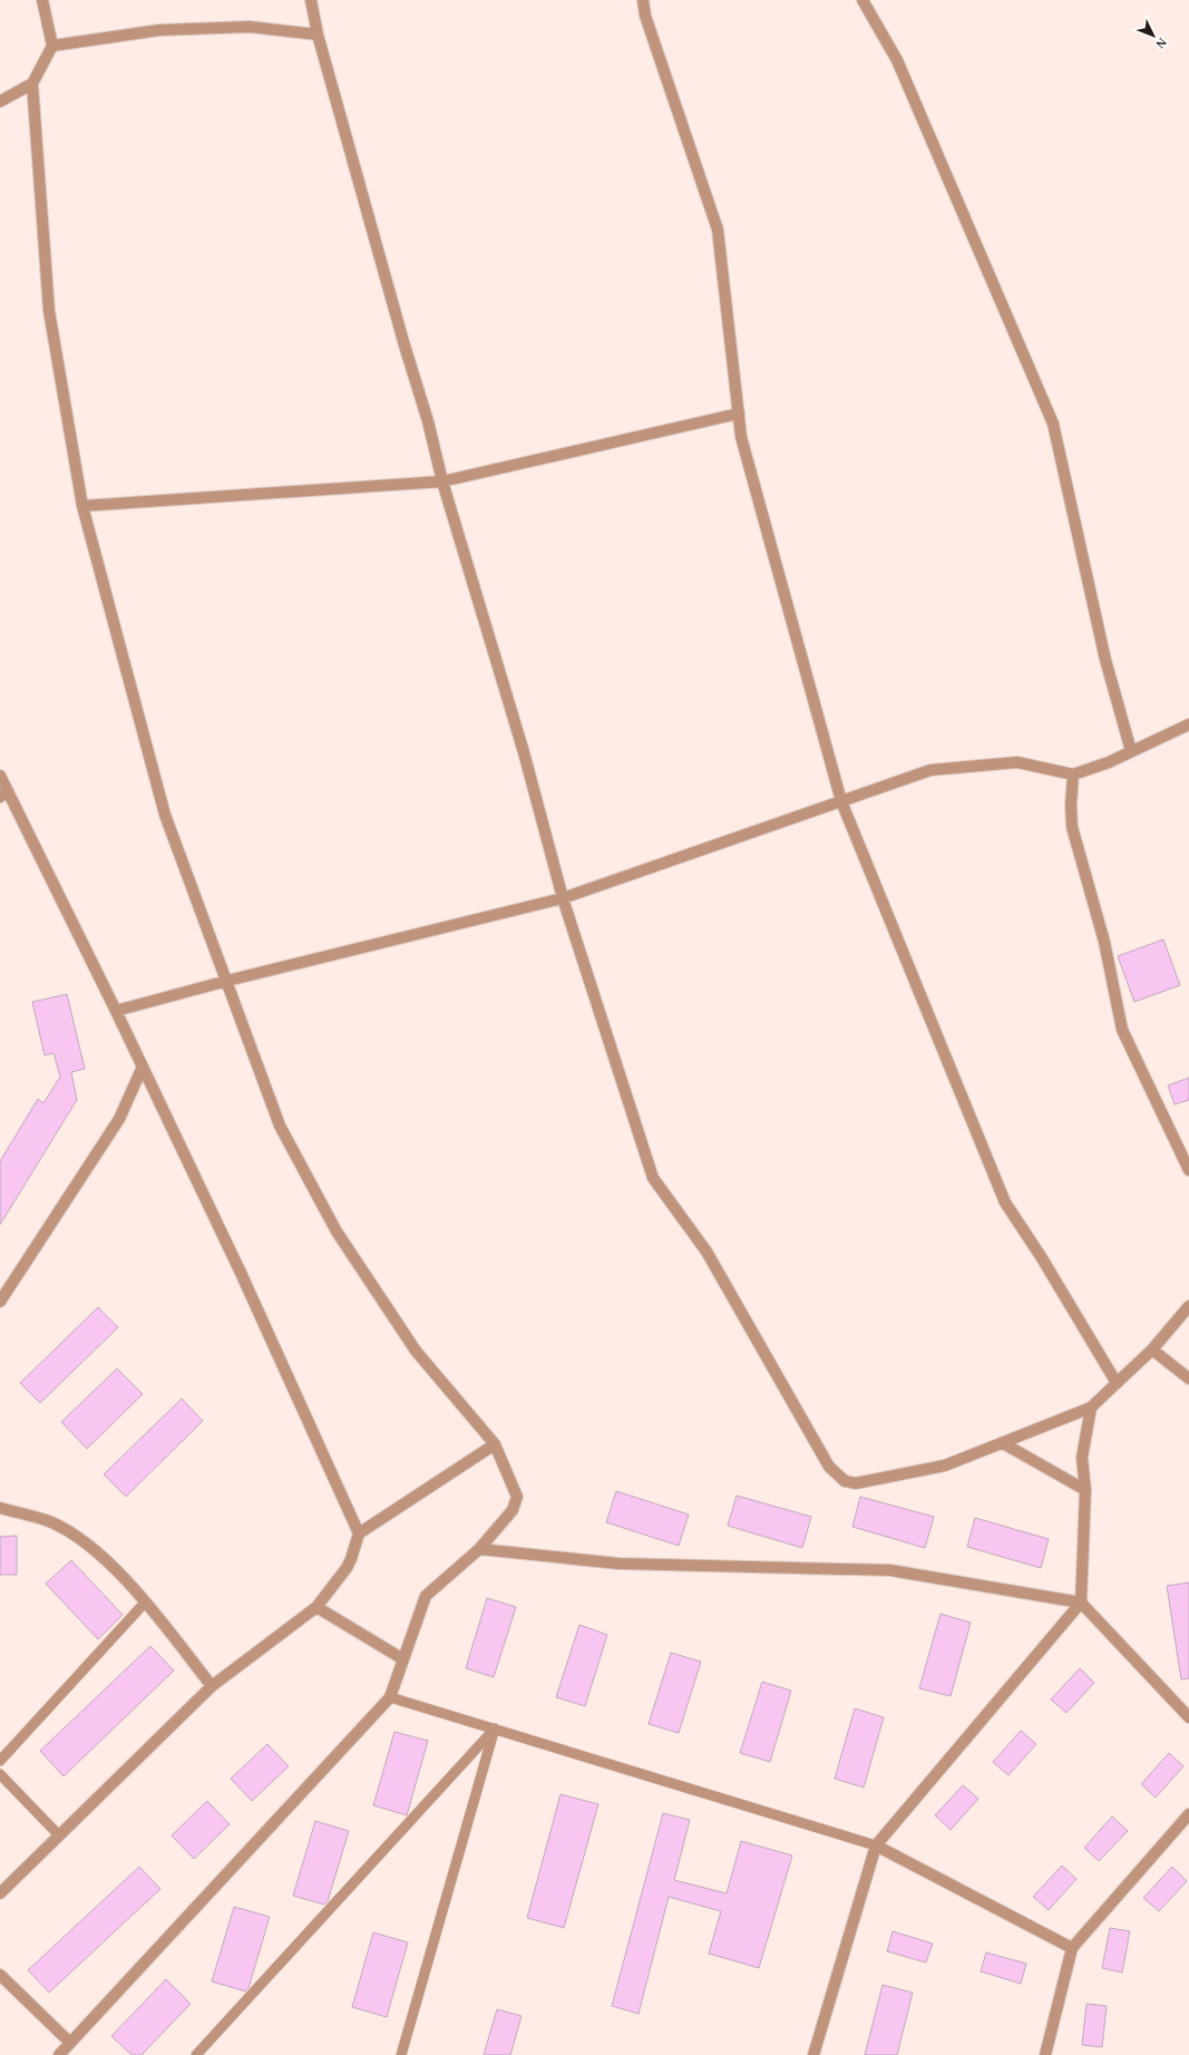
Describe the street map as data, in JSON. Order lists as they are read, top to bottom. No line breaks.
{"north":"bottom right"}
